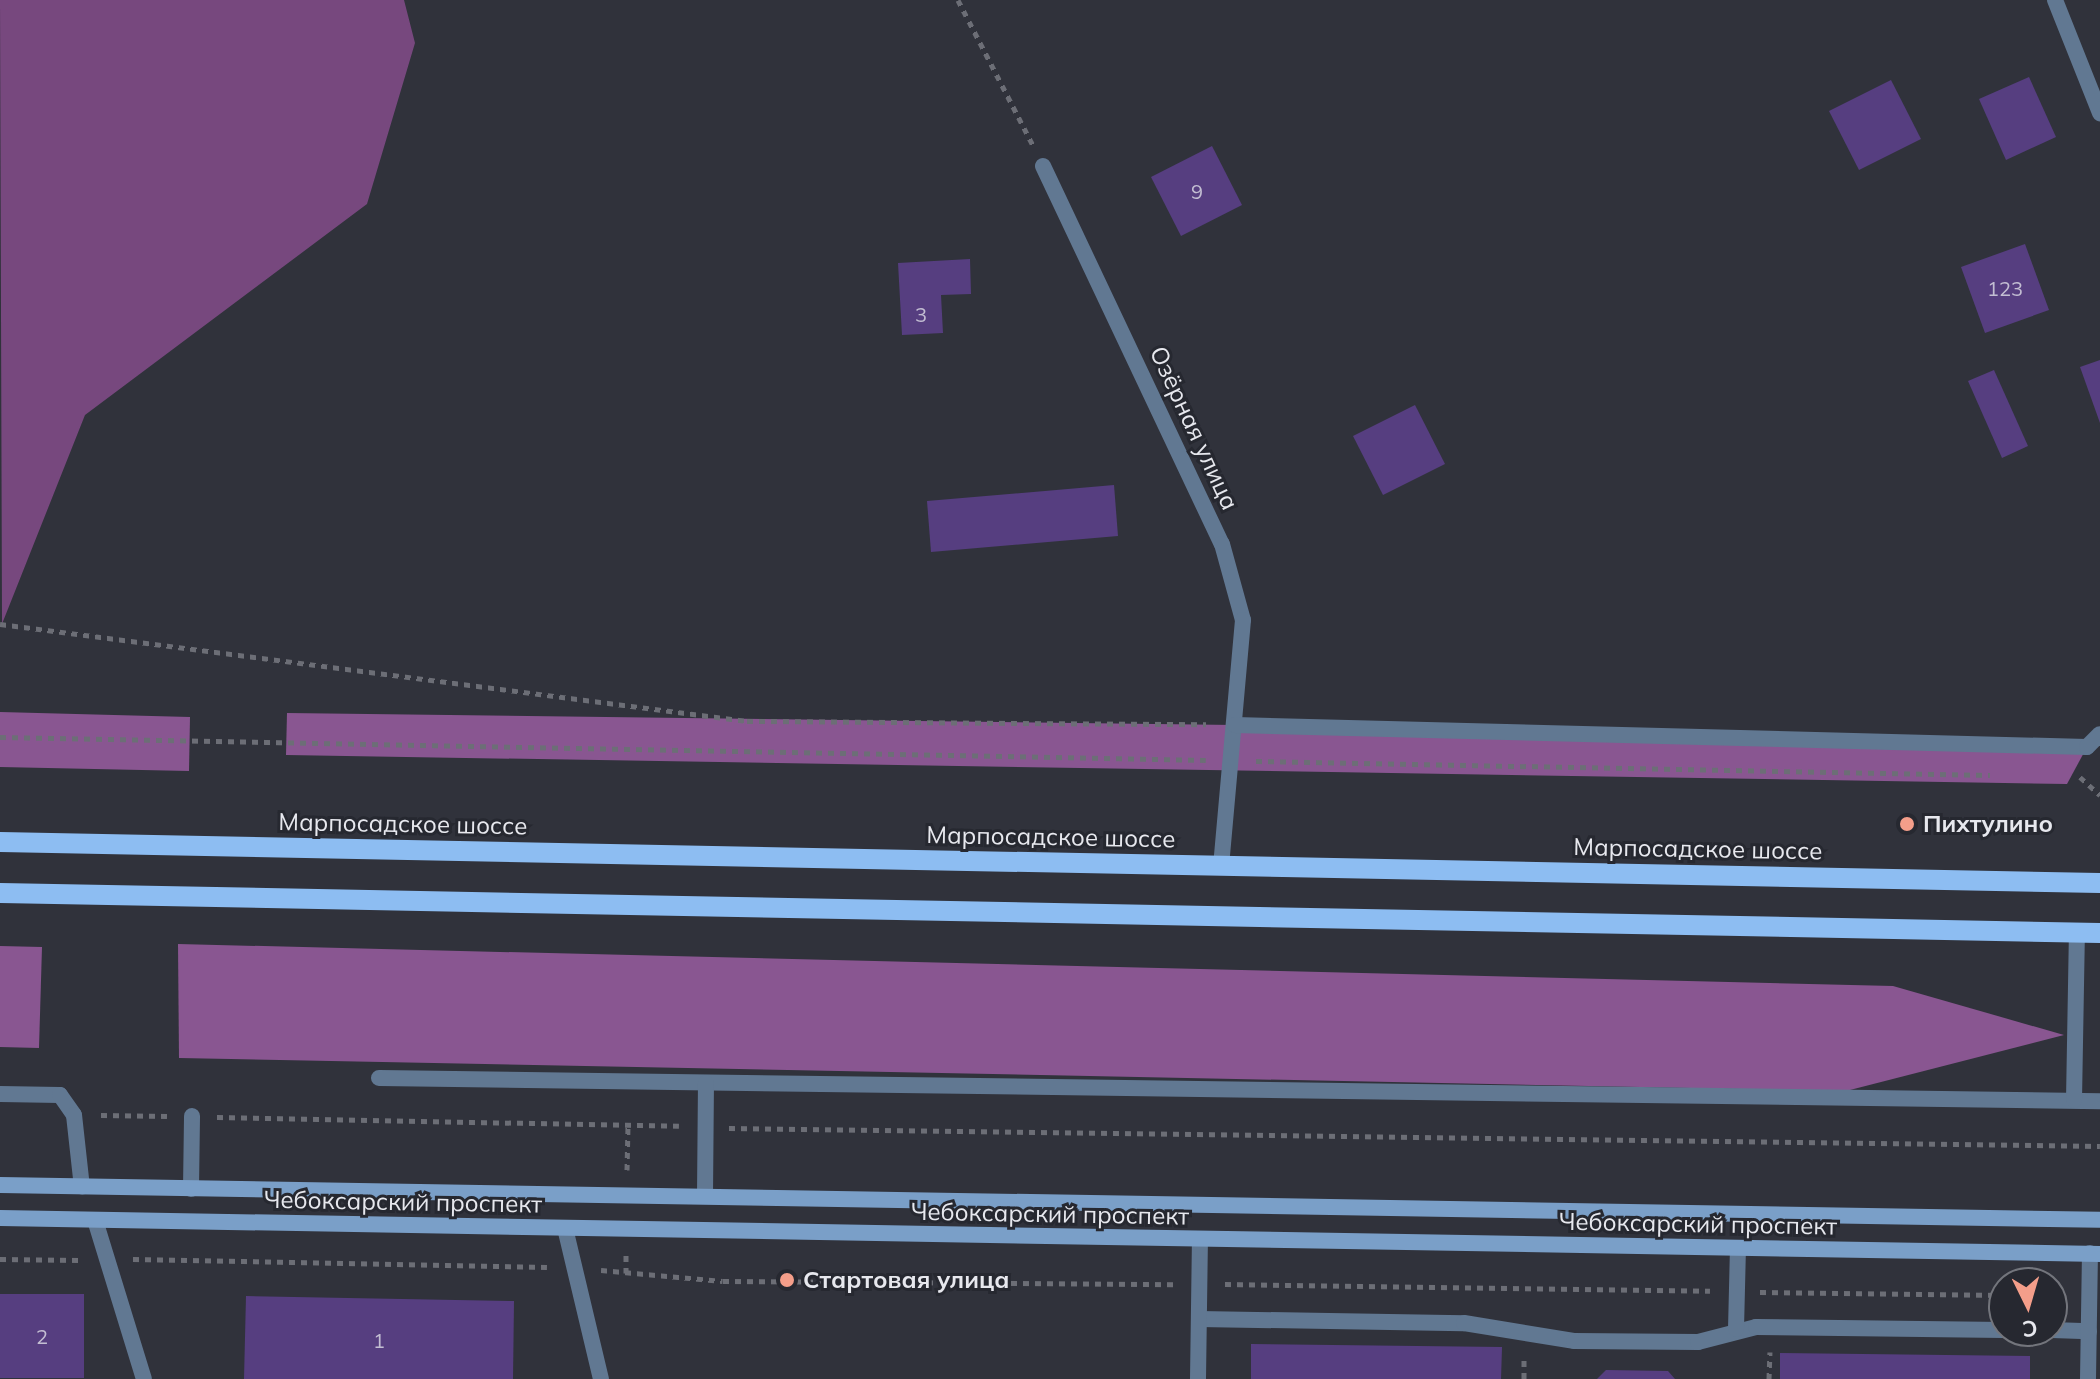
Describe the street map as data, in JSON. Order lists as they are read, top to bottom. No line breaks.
{"streets":{"main road":["Марпосадское шоссе"],"street":["Озёрная улица","Чебоксарский проспект"]},"crossings":[["Озёрная улица","Марпосадское шоссе"]],"places":["Пихтулино","Стартовая улица"],"house_numbers":["9","123","3","2","1"],"north":"bottom"}
